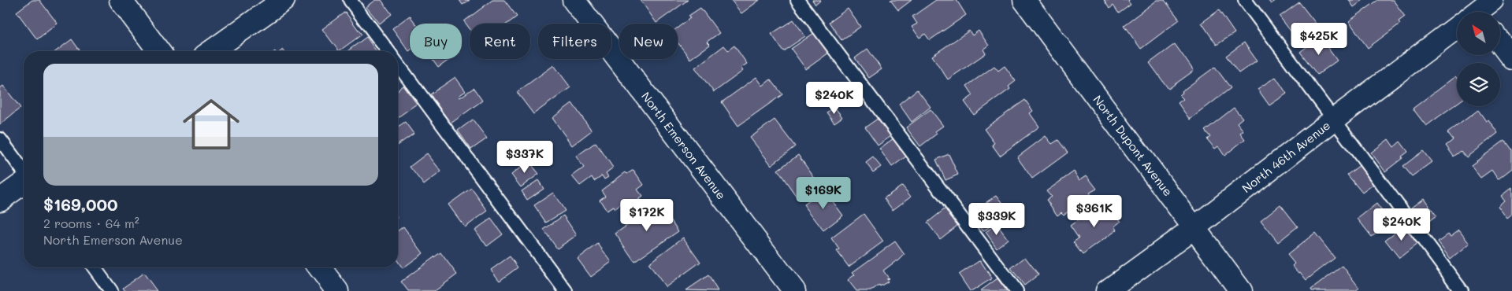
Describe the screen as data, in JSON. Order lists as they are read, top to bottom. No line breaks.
{"streets":{"street":["North Emerson Avenue","North Dupont Avenue","North 46th Avenue"]},"crossings":[["North Dupont Avenue","North 46th Avenue"]],"north":"top left","page":{"price":["$425K","$240K","$337K","$169K","$361K","$172K","$339K","$240K"],"chip":["Buy","Rent","Filters","New"],"list":[{"name":"$169,000","note":"2 rooms · 64 m² · North Emerson Avenue"}]}}
